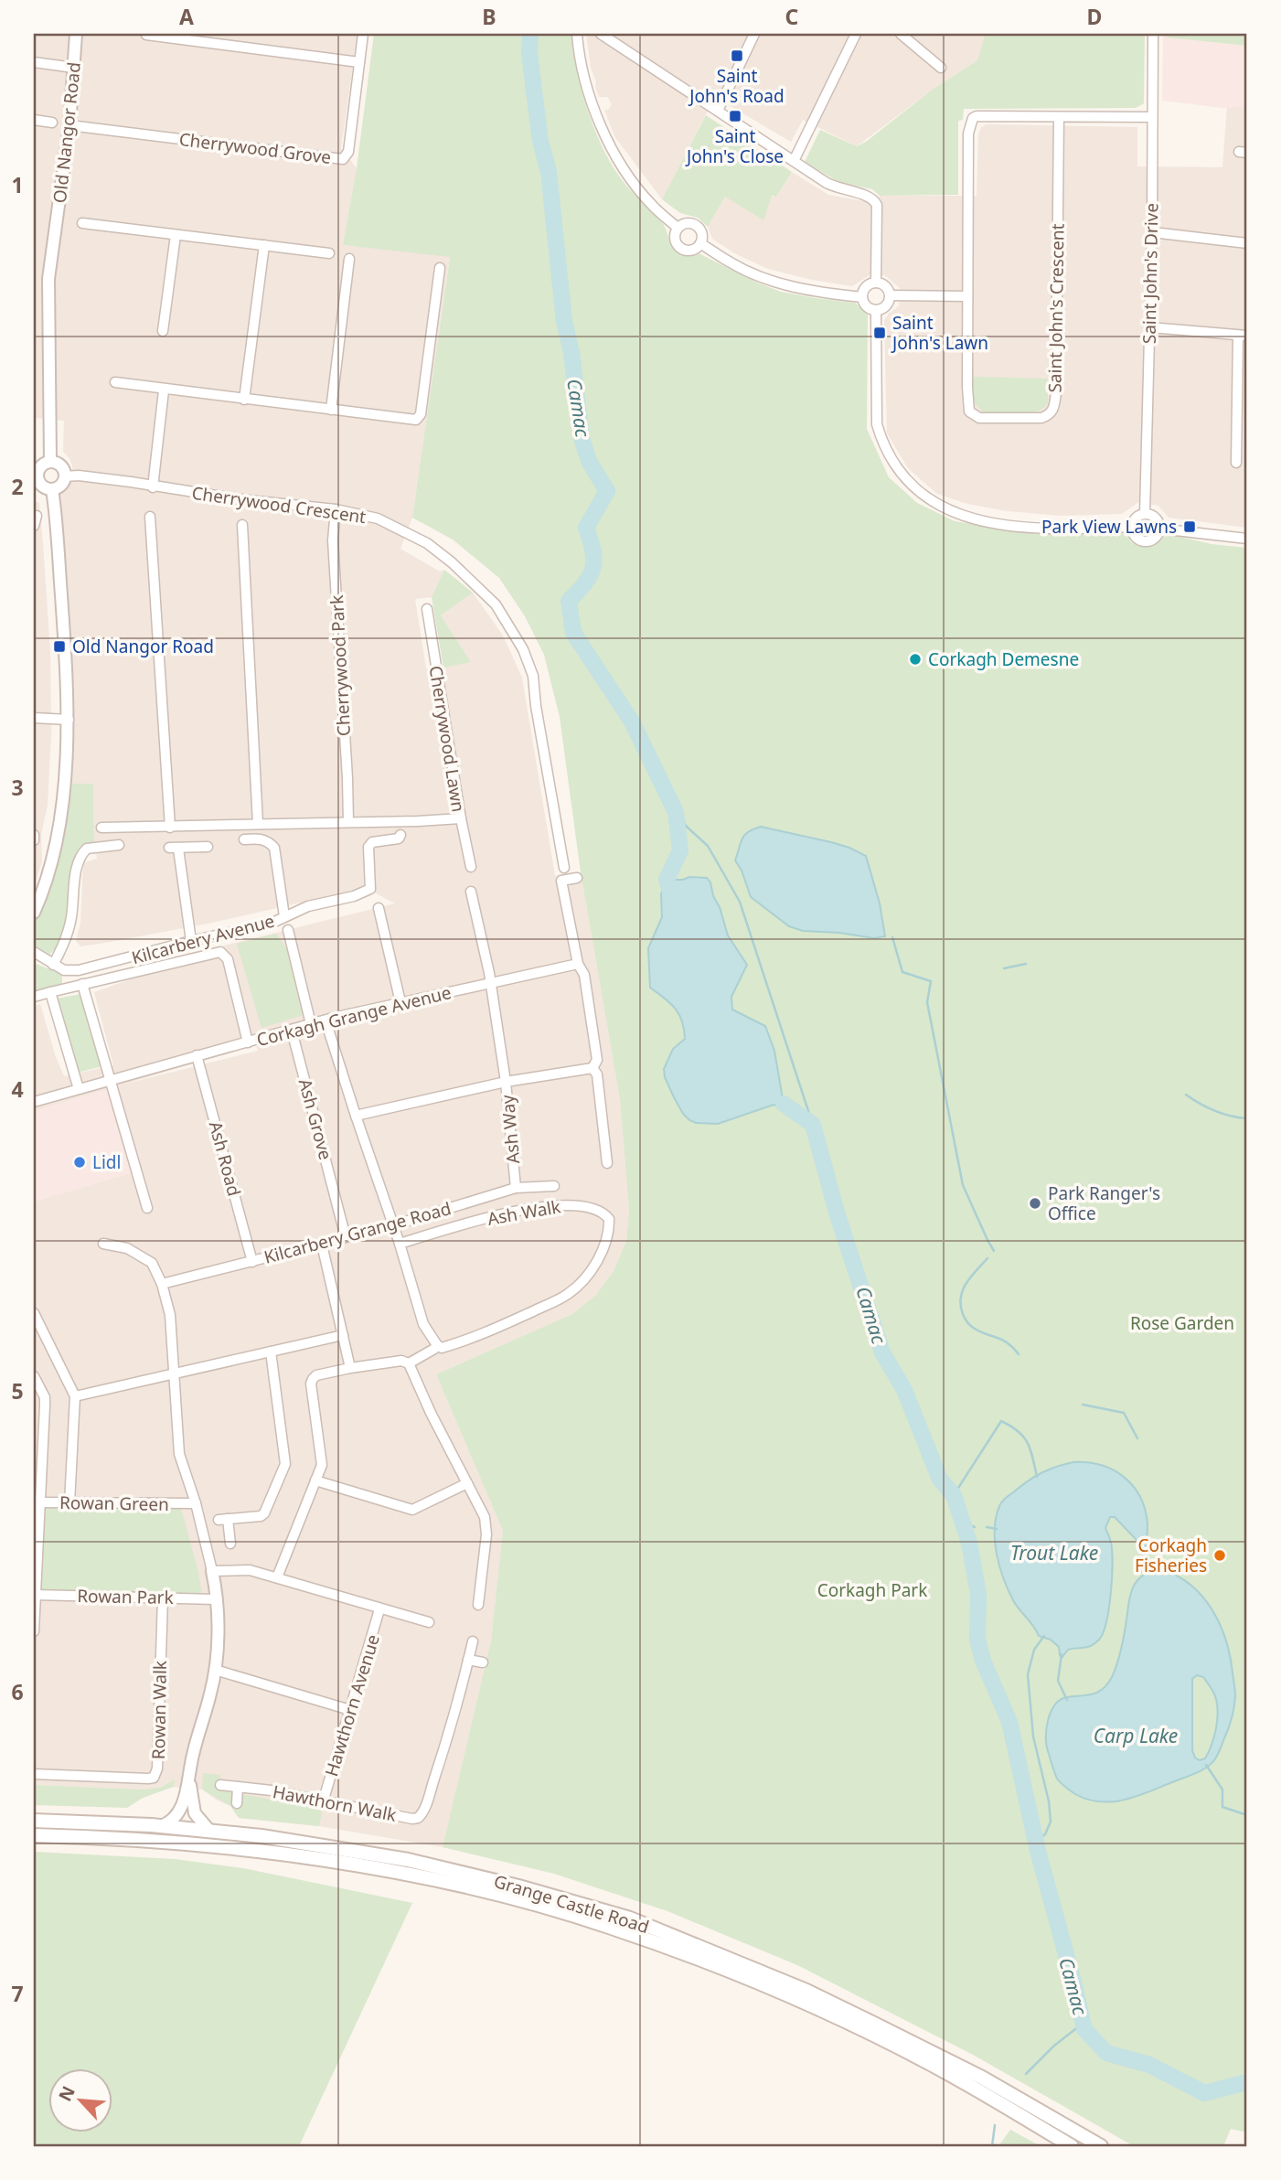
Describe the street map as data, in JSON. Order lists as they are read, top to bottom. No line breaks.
{"streets":{"main road":["Grange Castle Road"],"street":["Old Nangor Road","Cherrywood Grove","Saint John's Drive","Saint John's Crescent","Cherrywood Crescent","Cherrywood Park","Cherrywood Lawn","Kilcarbery Avenue","Corkagh Grange Avenue","Ash Grove","Ash Way","Ash Road","Ash Walk","Kilcarbery Grange Road","Rowan Green","Rowan Park","Hawthorn Avenue","Rowan Walk","Hawthorn Walk"]},"crossings":[["Old Nangor Road","Cherrywood Grove"],["Old Nangor Road","Cherrywood Crescent"],["Saint John's Drive","Saint John's Crescent"],["Cherrywood Crescent","Cherrywood Park"],["Corkagh Grange Avenue","Ash Grove"],["Corkagh Grange Avenue","Ash Road"],["Ash Grove","Kilcarbery Grange Road"],["Ash Way","Kilcarbery Grange Road"],["Ash Road","Kilcarbery Grange Road"],["Rowan Park","Rowan Walk"],["Hawthorn Avenue","Hawthorn Walk"]],"water":["Camac","Trout Lake","Carp Lake"],"parks":["Rose Garden","Corkagh Park"],"places":{"transit":["Saint John's Road","Saint John's Close","Saint John's Lawn","Park View Lawns","Old Nangor Road"],"other":["Corkagh Demesne","Lidl","Park Ranger's Office","Corkagh Fisheries"]},"north":"top left","grid":{"columns":["A","B","C","D"],"rows":["1","2","3","4","5","6","7"]}}
